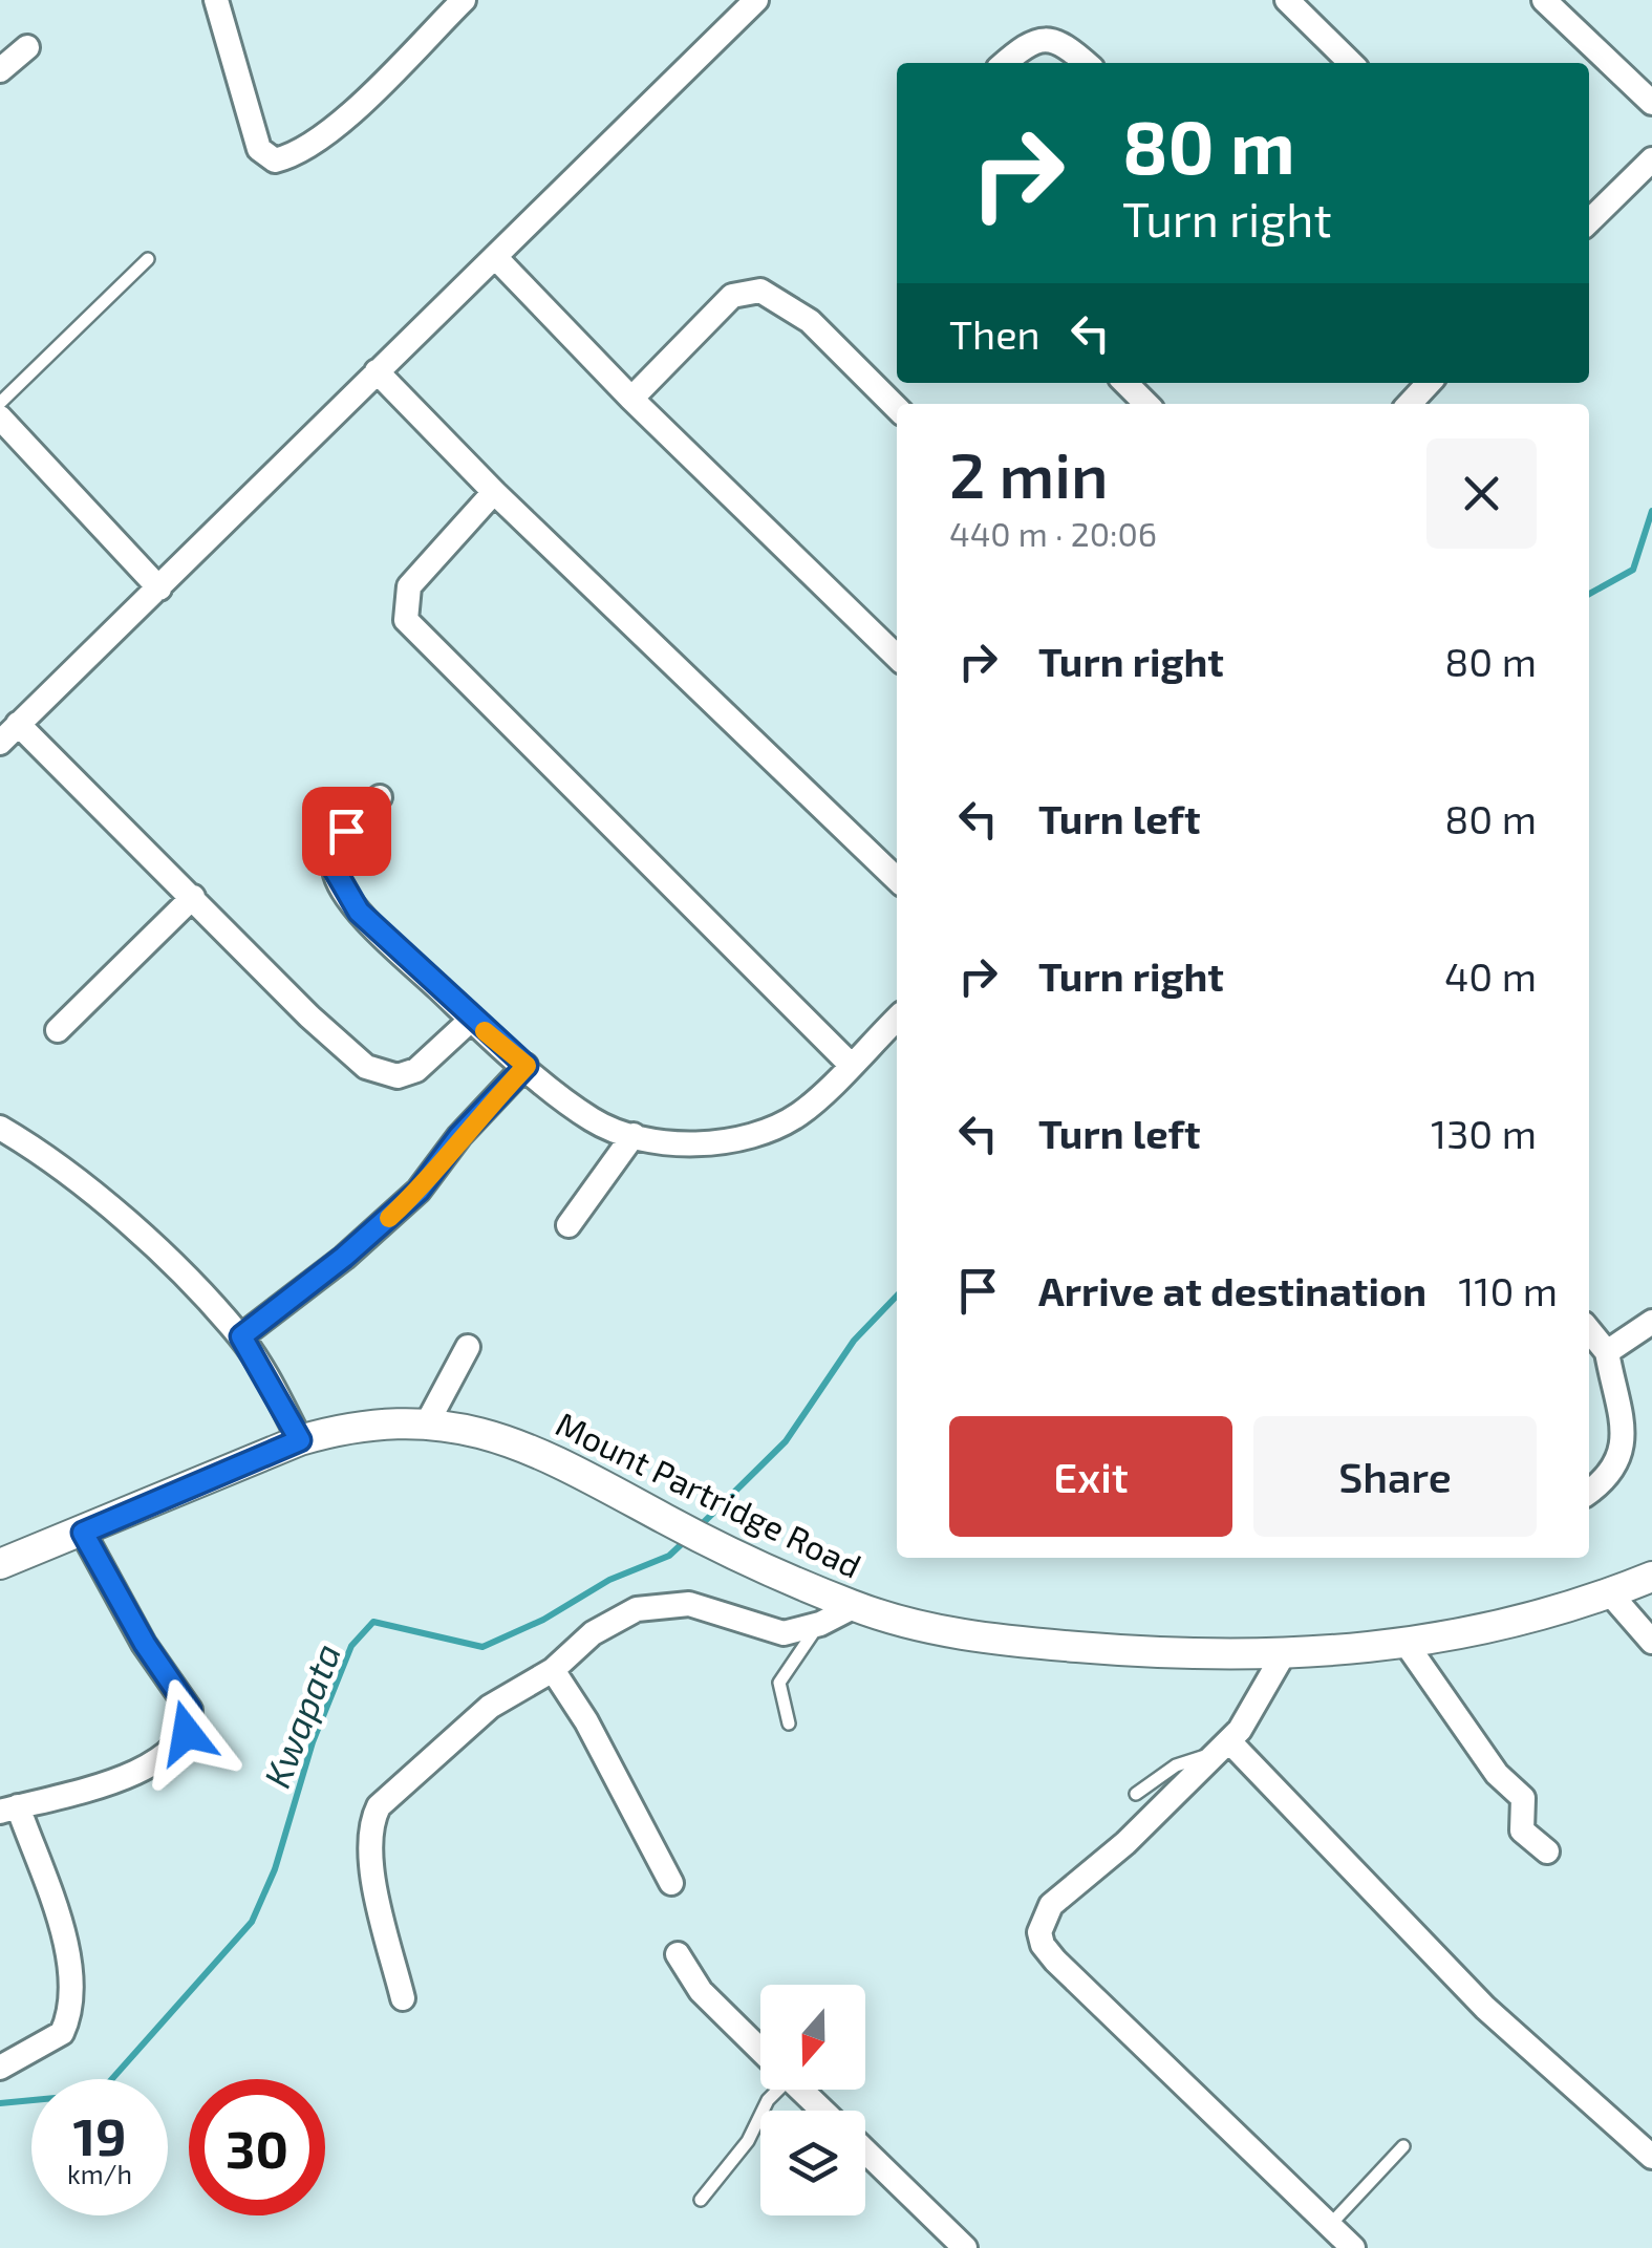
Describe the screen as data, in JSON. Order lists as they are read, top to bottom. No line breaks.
{"streets":{"street":["Mount Partridge Road"]},"water":["Kwapata"],"north":"bottom","page":{"turn":["80 m","Turn right"],"then":"Then","heading":["2 min","440 m · 20:06"],"list":[{"name":"Turn right","value":"80 m"},{"name":"Turn left","value":"80 m"},{"name":"Turn right","value":"40 m"},{"name":"Turn left","value":"130 m"},{"name":"Arrive at destination","value":"110 m"}],"buttons":["Exit","Share"],"speed":"19 km/h","limit":"30"}}
